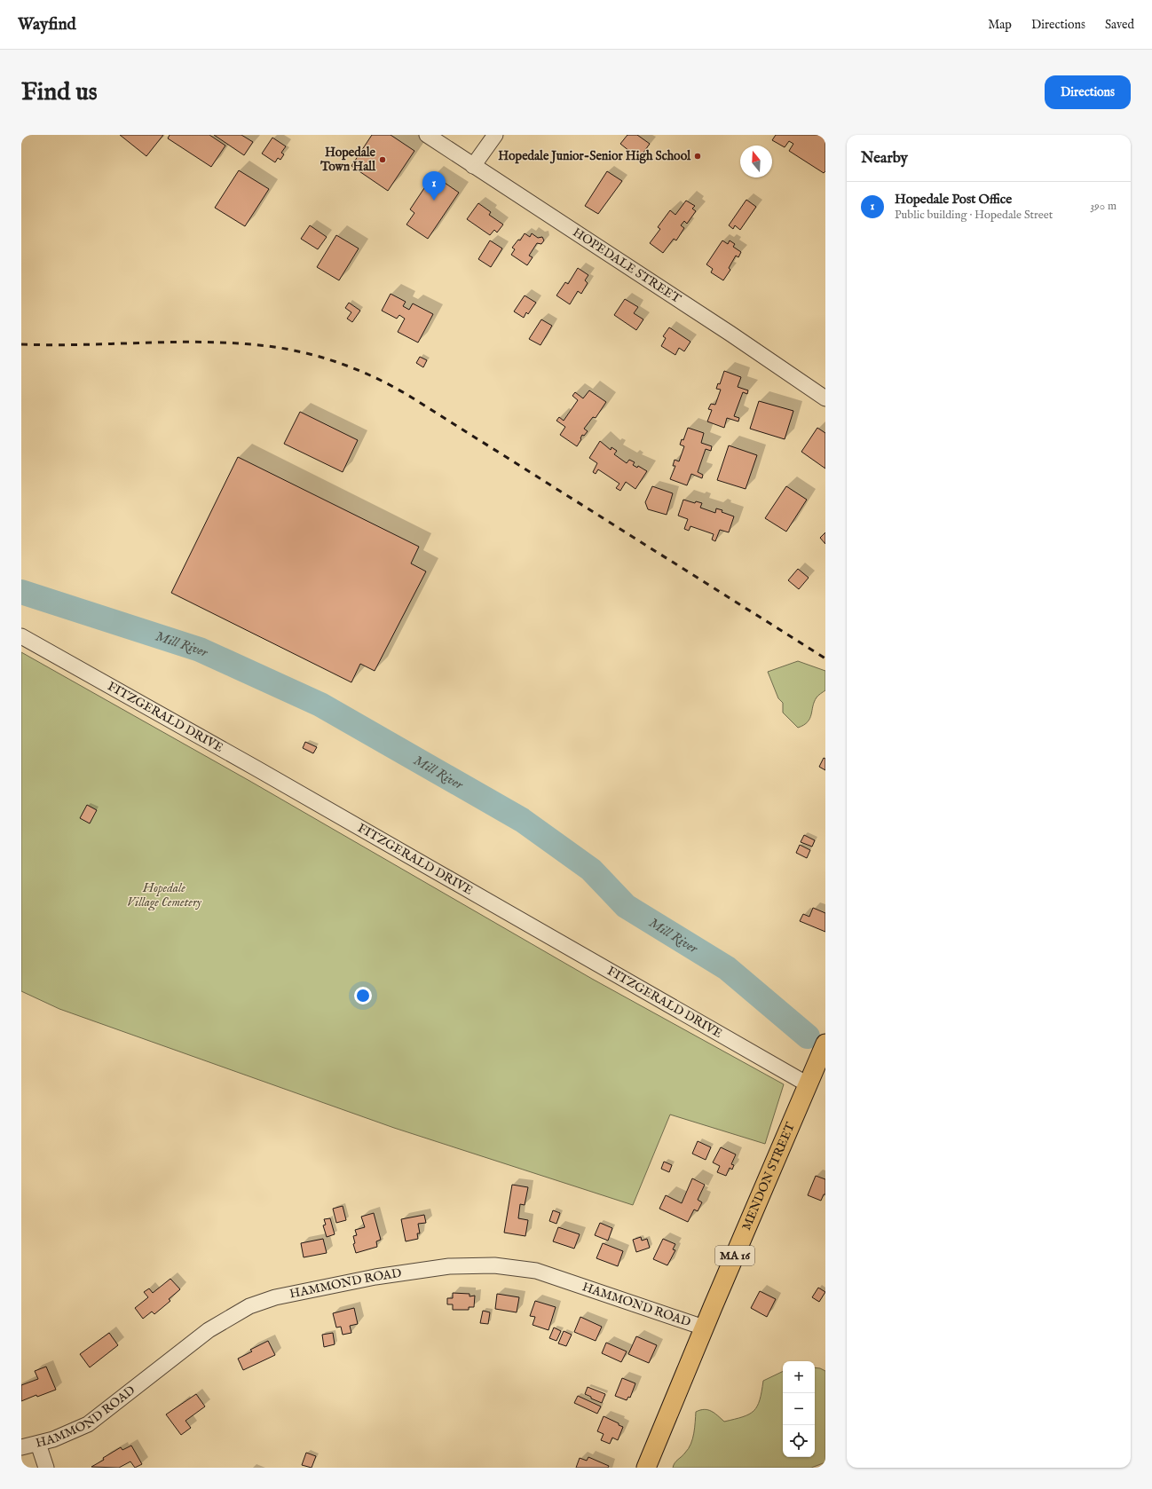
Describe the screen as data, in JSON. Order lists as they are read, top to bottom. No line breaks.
{"streets":{"main road":["MENDON STREET","MA 16"],"street":["HOPEDALE STREET","FITZGERALD DRIVE","HAMMOND ROAD"]},"crossings":[["FITZGERALD DRIVE","MENDON STREET"],["MENDON STREET","HAMMOND ROAD"]],"water":["Mill River"],"parks":["Hopedale Village Cemetery"],"places":["Hopedale Junior-Senior High School","Hopedale Town Hall"],"north":"top","page":{"header":"Wayfind","nav":["Map","Directions","Saved"],"buttons":"Directions","title":"Find us","heading":"Nearby","pins":"1","list":[{"mark":"1","name":"Hopedale Post Office","note":"Public building · Hopedale Street","value":"390 m"}],"map_buttons":["+","−"]}}
